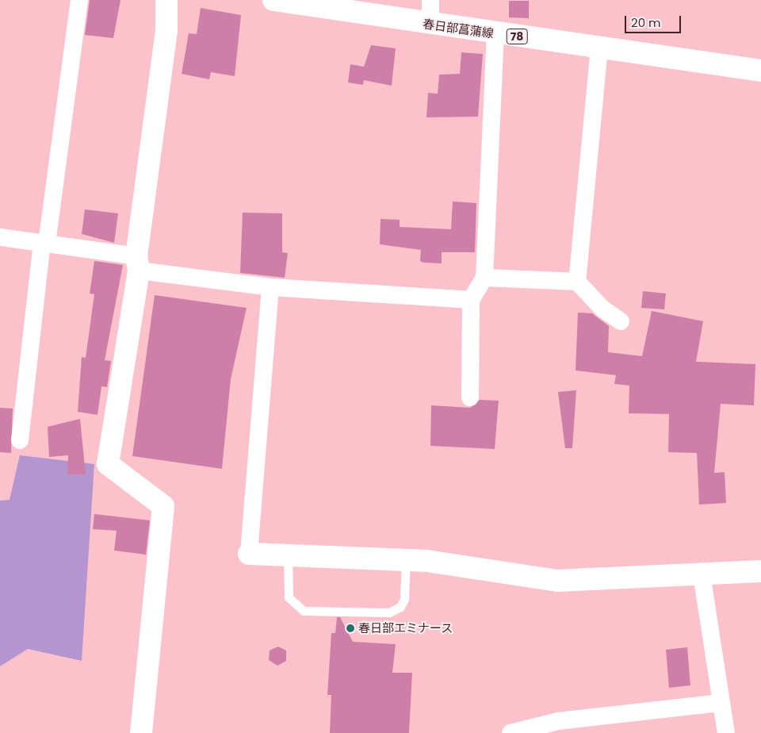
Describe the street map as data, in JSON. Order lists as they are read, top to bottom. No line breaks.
{"streets":{"street":["春日部菖蒲線","78"]},"places":["春日部エミナース"],"scale_bar":"20 m"}
